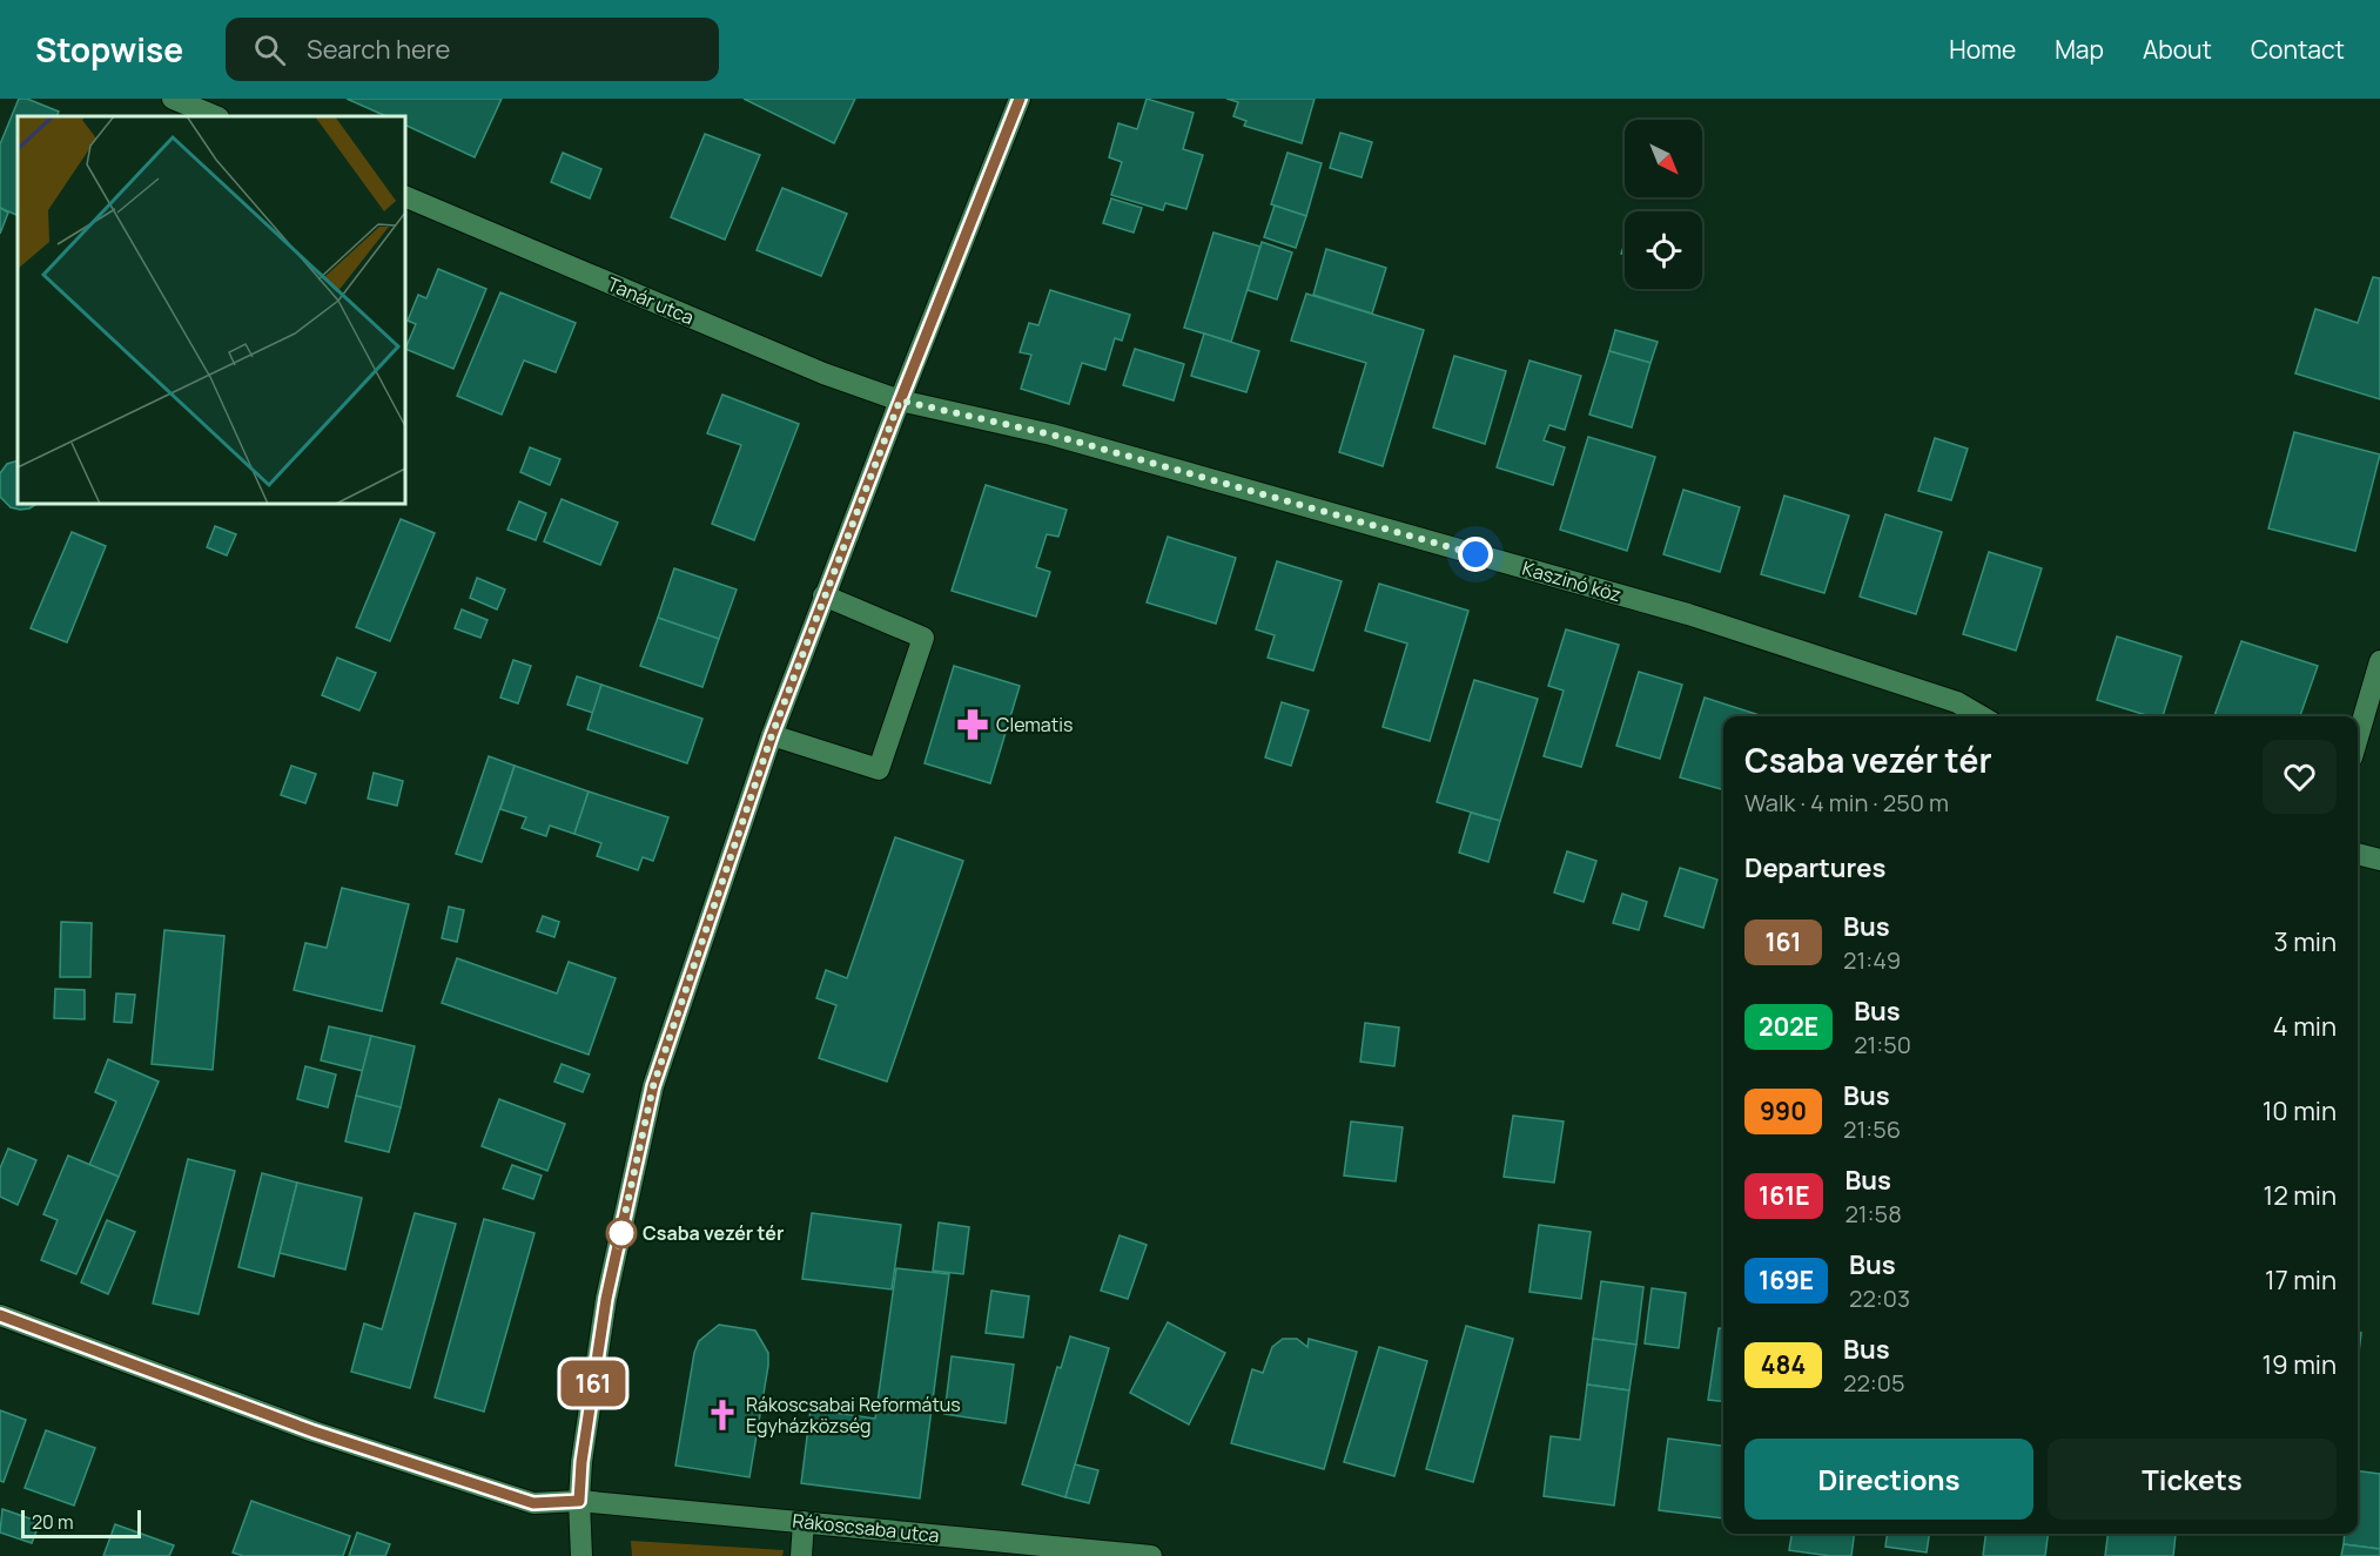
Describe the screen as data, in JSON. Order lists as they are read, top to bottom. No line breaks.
{"streets":{"street":["Tanár utca","Kaszinó köz","Rákoscsaba utca"]},"crossings":[["Tanár utca","Kaszinó köz"]],"places":{"pharmacy":["Clematis"],"other":["Csaba vezér tér"],"church":["Rákoscsabai Református Egyházközség"]},"lines":["bus line 161"],"scale_bar":"20 m","north":"bottom right","page":{"header":"Stopwise","search":"Search here","nav":["Home","Map","About","Contact"],"on_map":"161","heading":[["Csaba vezér tér","Walk · 4 min · 250 m"],"Departures"],"list":[{"mark":"161","name":"Bus","note":"21:49","value":"3 min"},{"mark":"202E","name":"Bus","note":"21:50","value":"4 min"},{"mark":"990","name":"Bus","note":"21:56","value":"10 min"},{"mark":"161E","name":"Bus","note":"21:58","value":"12 min"},{"mark":"169E","name":"Bus","note":"22:03","value":"17 min"},{"mark":"484","name":"Bus","note":"22:05","value":"19 min"}],"buttons":["Directions","Tickets"],"scale":"20 m"}}
